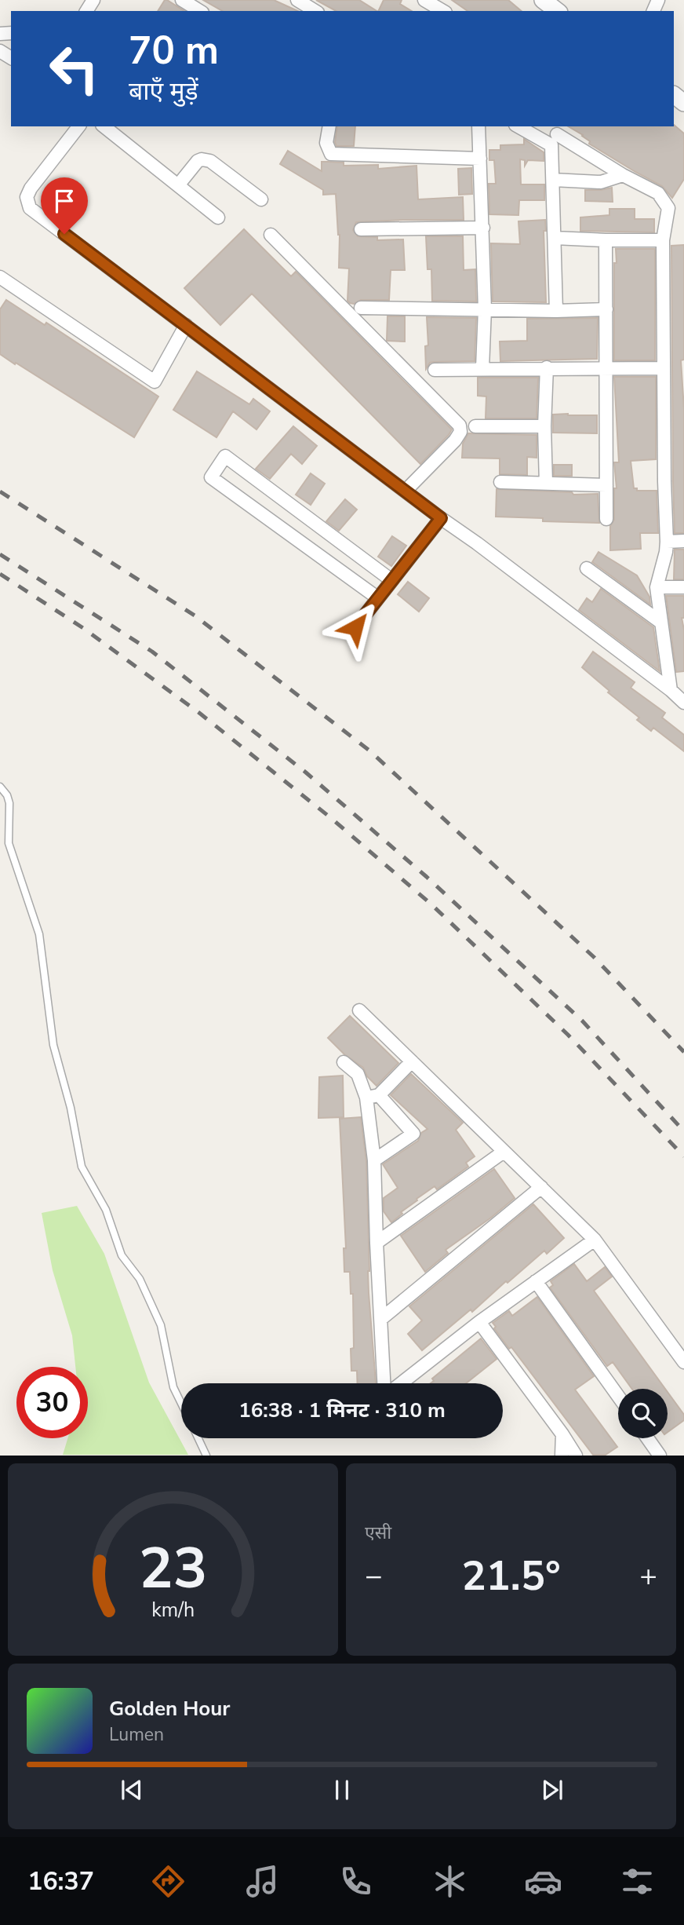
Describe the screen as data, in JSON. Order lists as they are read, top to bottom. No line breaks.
{"page":{"turn":["70 m","बाएँ मुड़ें"],"limit":"30","trip":"16:38 · 1 मिनट · 310 m","tile":"एसी","heat":["−","21.5°","+"],"song":["Golden Hour","Lumen"],"tabs":"16:37","gauge":["23","km/h"]}}
